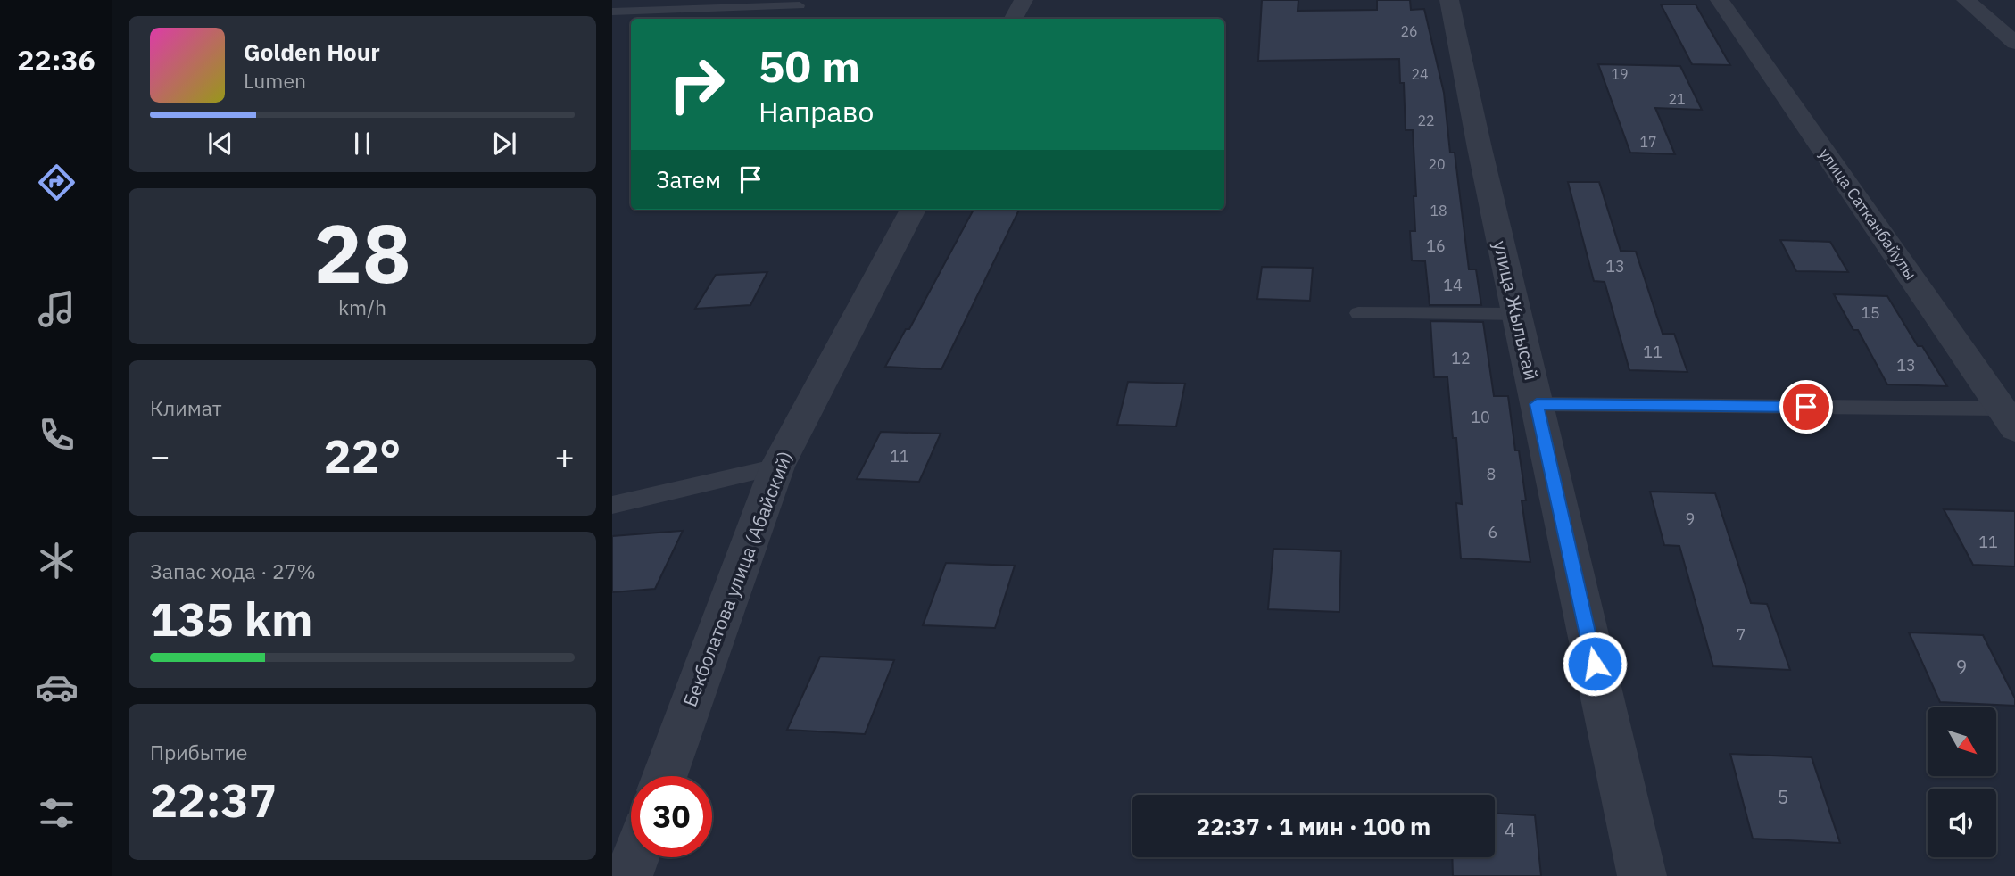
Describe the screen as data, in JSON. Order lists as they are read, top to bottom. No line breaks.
{"streets":{"street":["улица Сатканбайулы","улица Жылысай","Бекболатова улица (Абайский)"]},"house_numbers":["26","24","19","21","22","17","20","18","16","13","14","15","11","12","13","10","11","8","9","6","11","7","9","5","4"],"north":"bottom right","page":{"tabs":"22:36","turn":["50 m","Направо"],"song":["Golden Hour","Lumen"],"then":"Затем","tile":[["28","km/h"],"Климат",["Запас хода · 27%","135 km"],["Прибытие","22:37"]],"heat":["−","22°","+"],"limit":"30","trip":"22:37 · 1 мин · 100 m"}}
